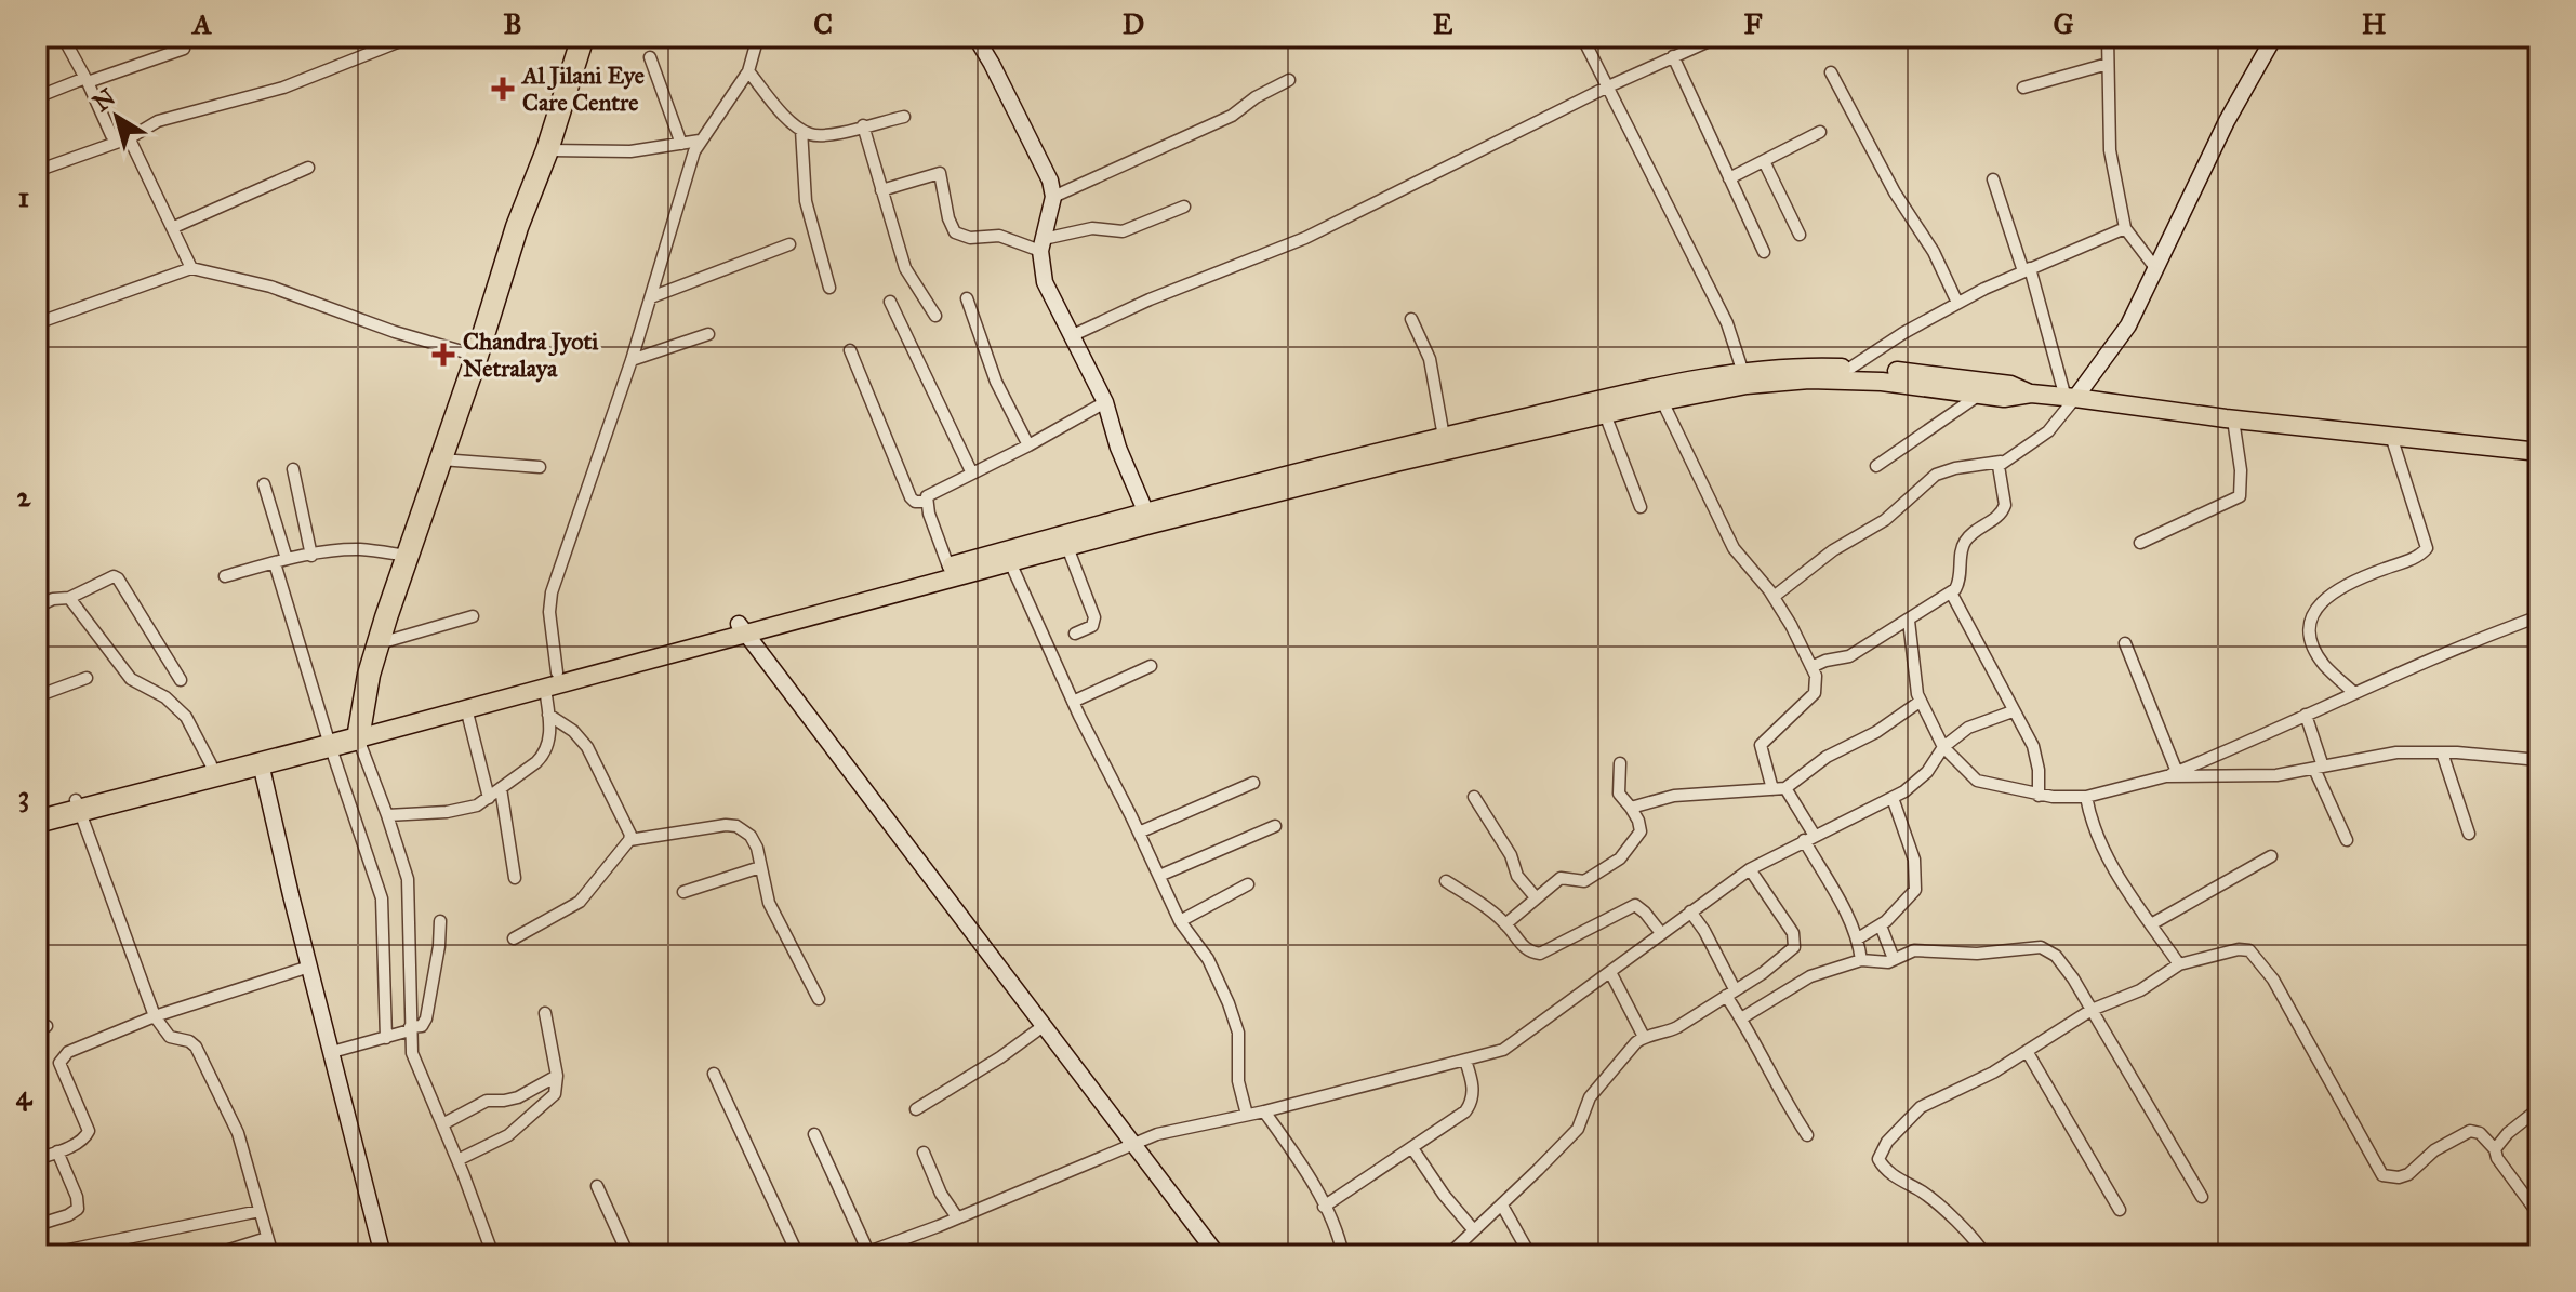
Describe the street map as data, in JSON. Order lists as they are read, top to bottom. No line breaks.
{"places":{"health":["Al Jilani Eye Care Centre","Chandra Jyoti Netralaya"]},"north":"top left","grid":{"columns":["A","B","C","D","E","F","G","H"],"rows":["1","2","3","4"]}}
